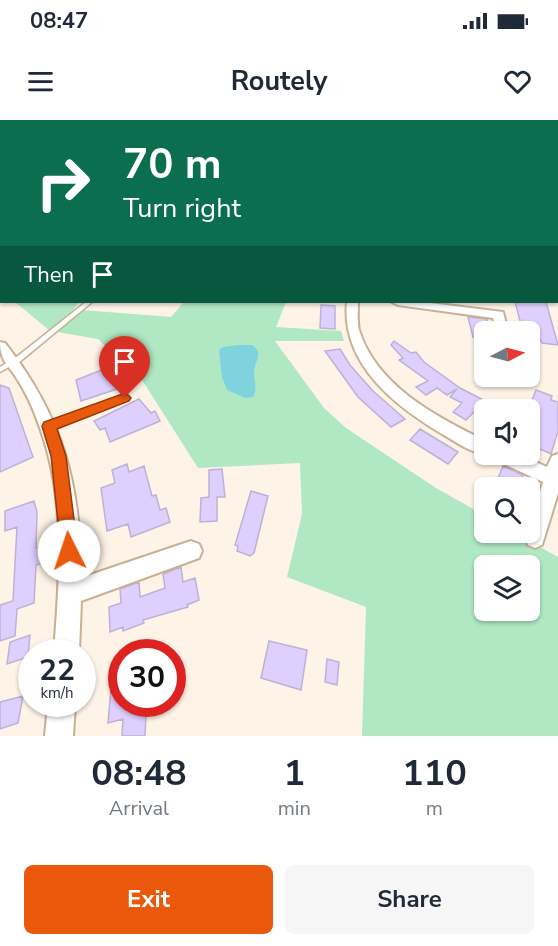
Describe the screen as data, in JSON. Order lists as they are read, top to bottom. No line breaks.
{"north":"right","page":{"status":"08:47","header":"Routely","turn":["70 m","Turn right"],"then":"Then","speed":"22 km/h","limit":"30","eta":["08:48","Arrival","1","min","110","m"],"buttons":["Exit","Share"]}}
